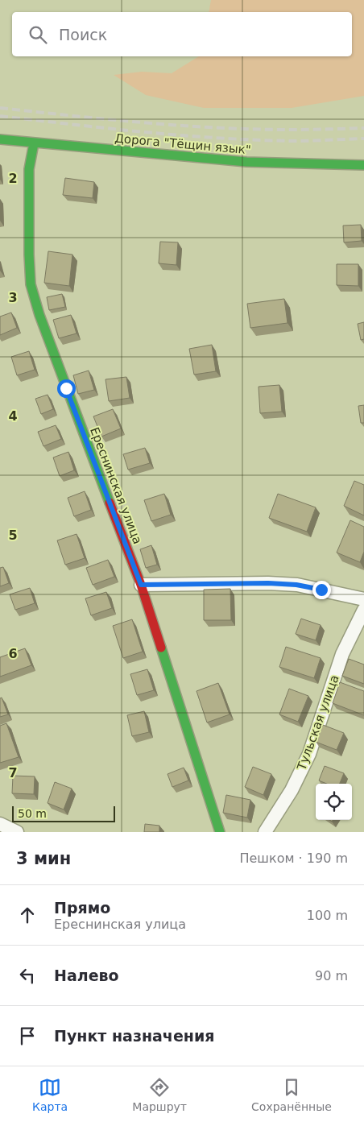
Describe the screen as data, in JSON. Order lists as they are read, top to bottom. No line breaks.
{"streets":{"street":["Дорога \"Тёщин язык\"","Ереснинская улица","Тульская улица"]},"crossings":[["Дорога \"Тёщин язык\"","Ереснинская улица"]],"scale_bar":"50 m","page":{"search":"Поиск","scale":"50 m","heading":["3 мин","Пешком · 190 m"],"list":[["Прямо","Ереснинская улица","100 m"],["Налево","90 m"],"Пункт назначения"],"nav":["Карта","Маршрут","Сохранённые"]},"grid":{"rows":["2","3","4","5","6","7"]}}
